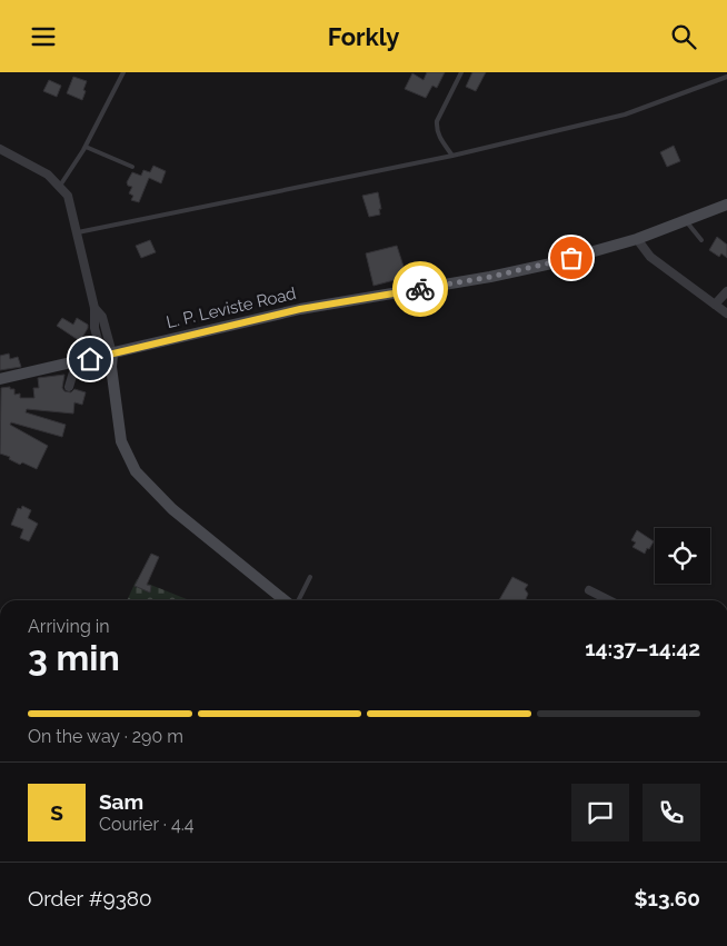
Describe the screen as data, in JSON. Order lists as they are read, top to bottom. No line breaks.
{"streets":{"main road":["L. P. Leviste Road"]},"page":{"header":"Forkly","heading":["3 min","Arriving in","14:37–14:42"],"panel":["Sam","Courier · 4.4","Order #9380","$13.60"],"bar":"On the way · 290 m","round":"S"}}
